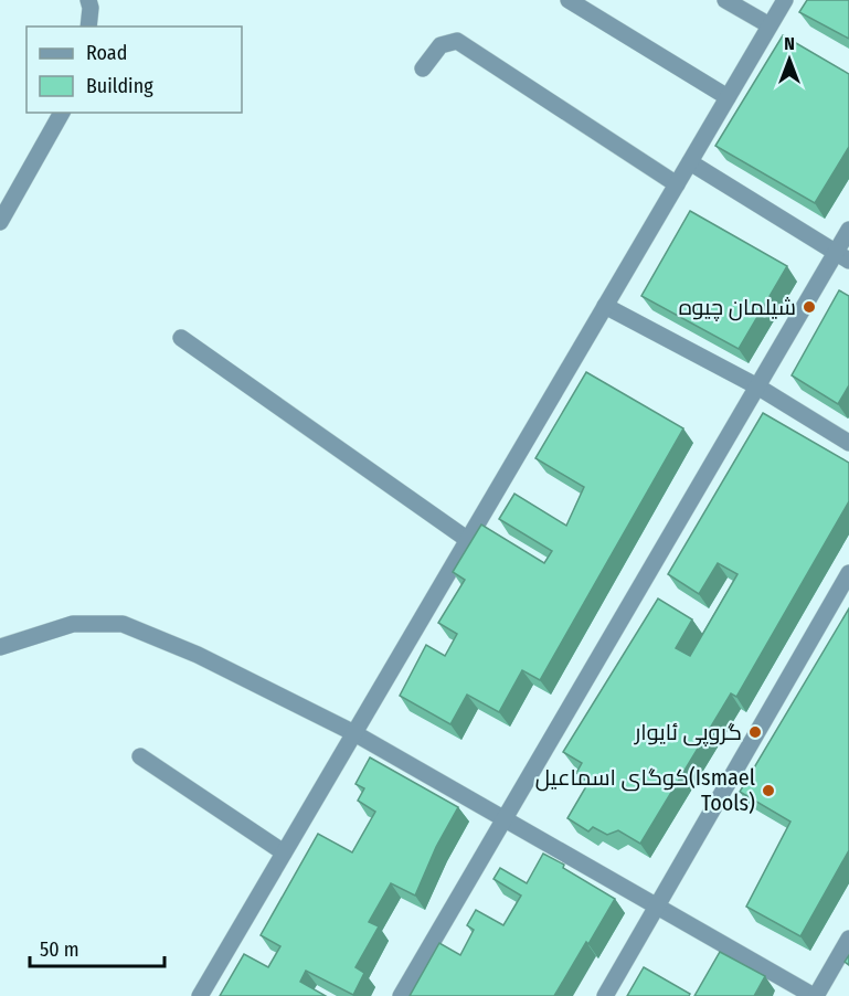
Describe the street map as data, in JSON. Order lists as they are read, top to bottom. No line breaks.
{"places":["شيلمان چیوه","گروپى ئايوار","كوگای اسماعیل(Ismael Tools)"],"legend":["Road","Building"],"scale_bar":"50 m","north":"top"}
